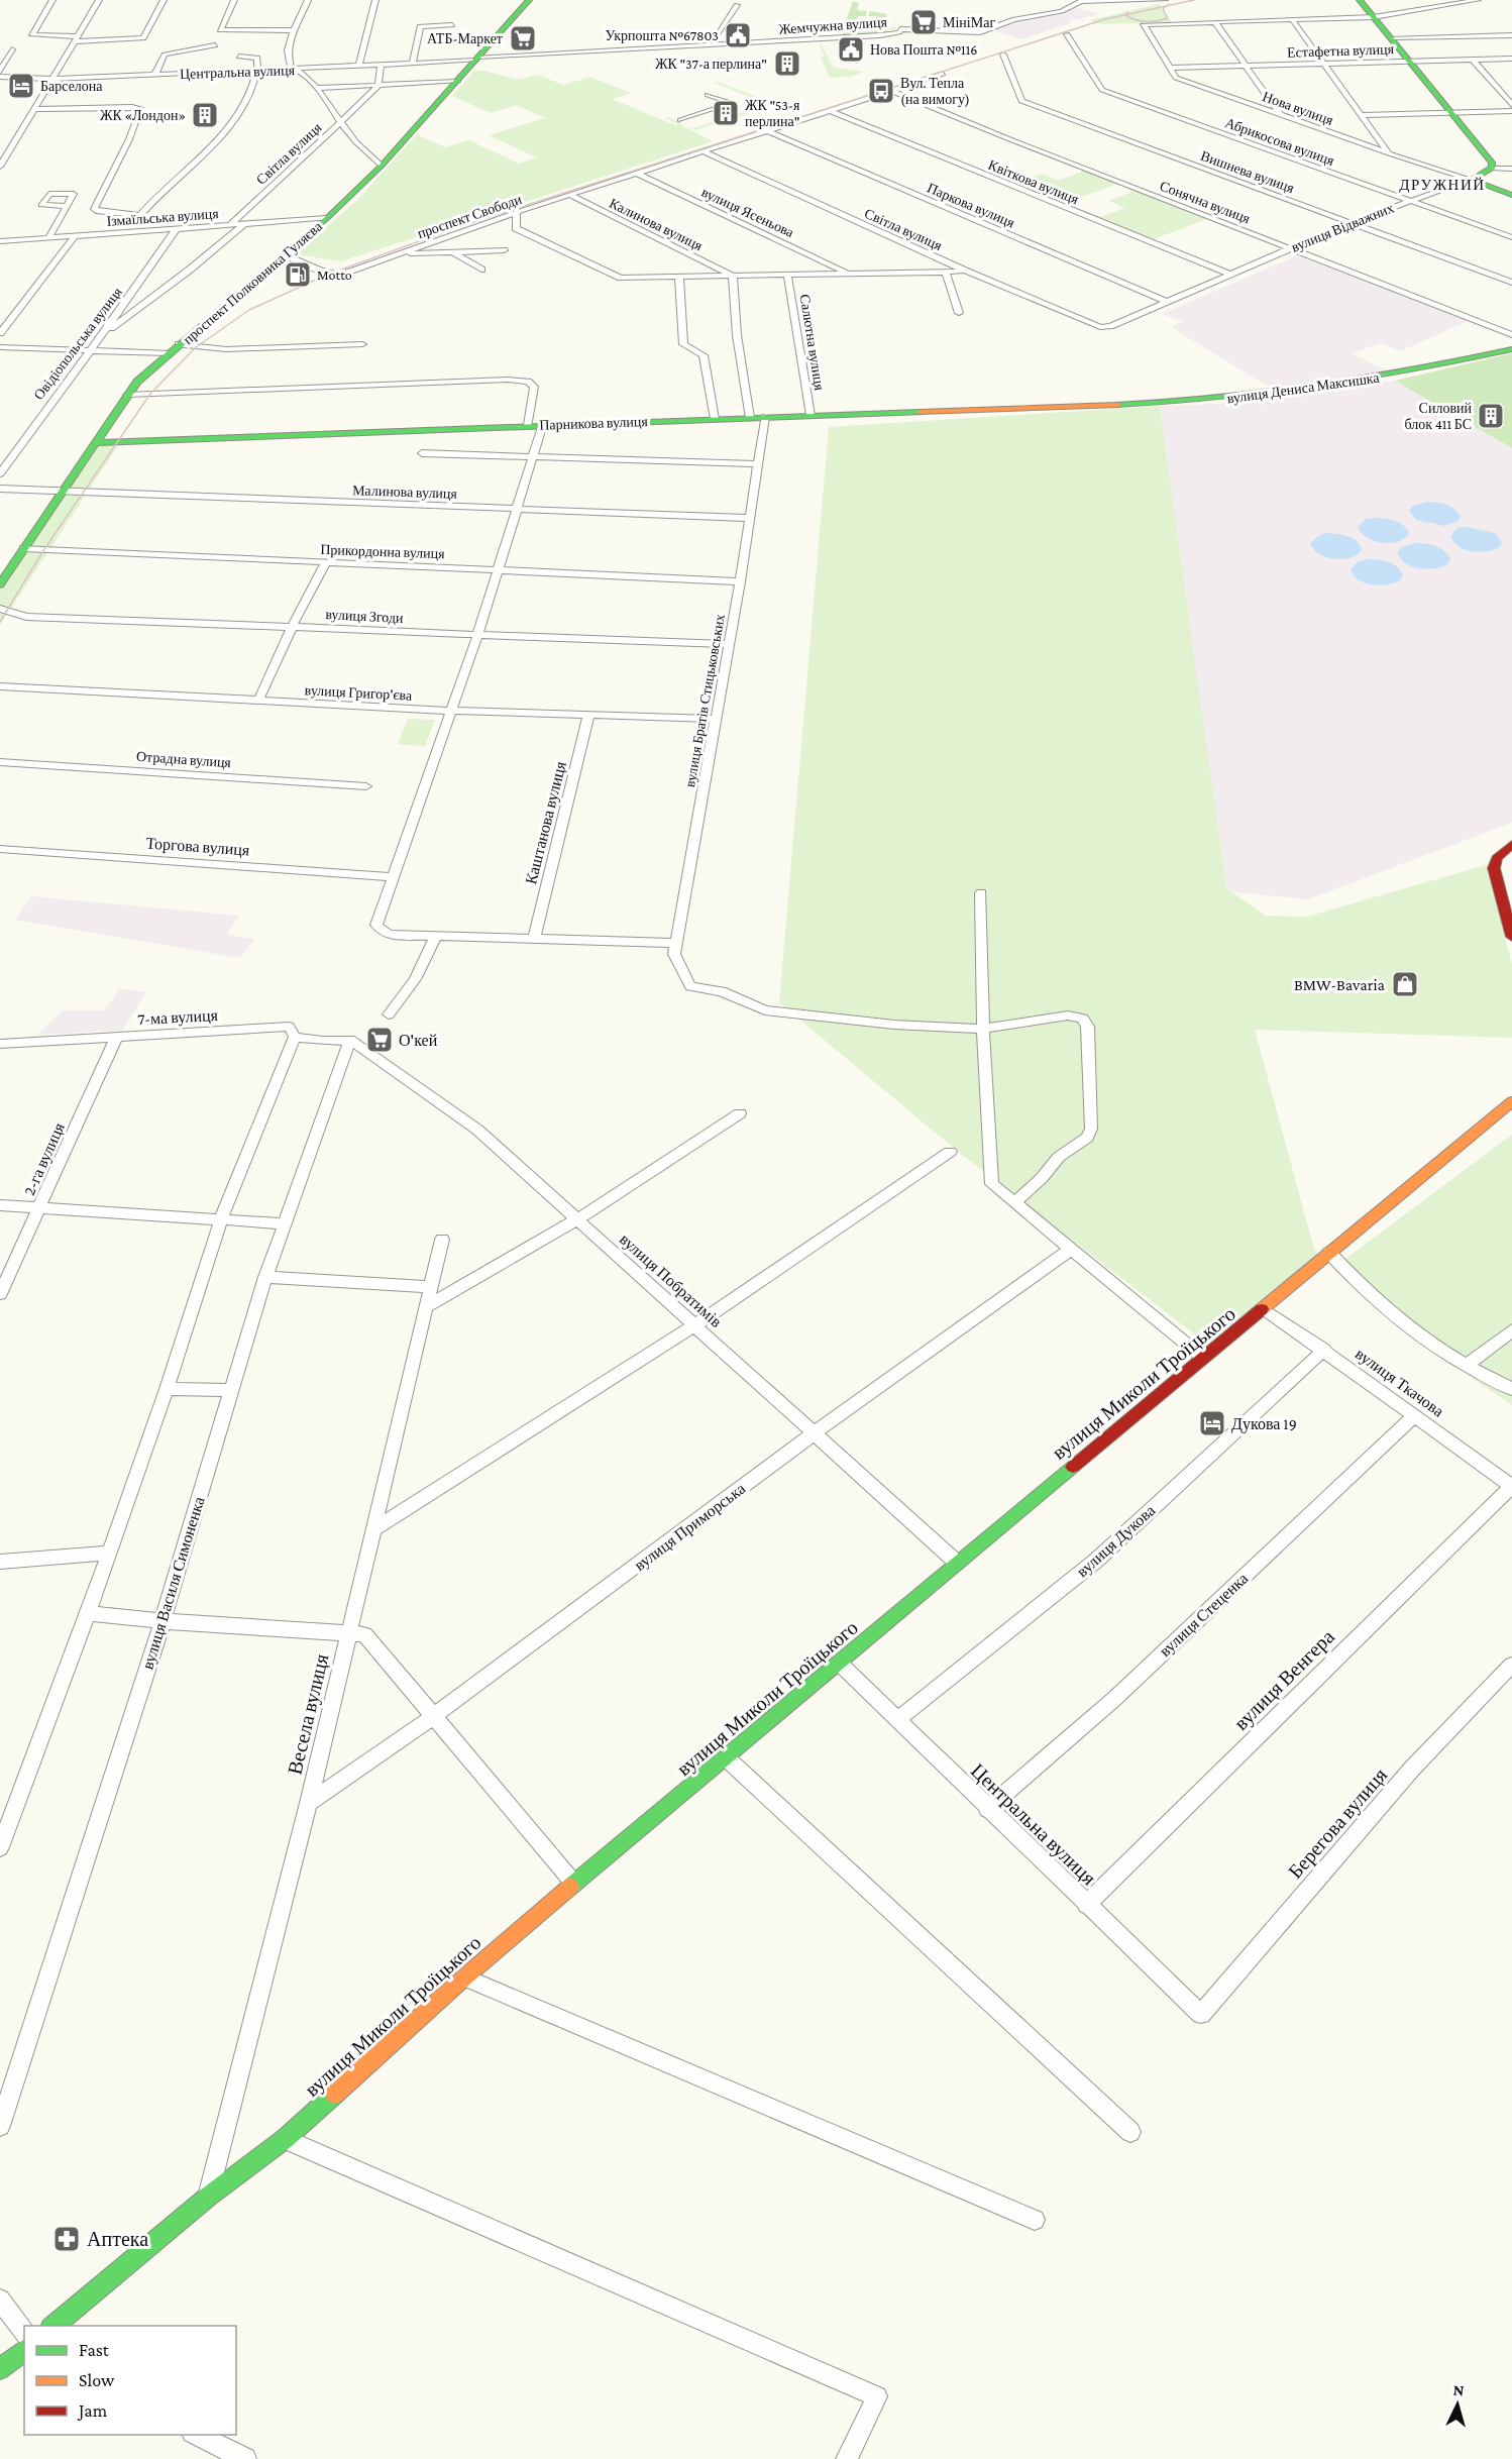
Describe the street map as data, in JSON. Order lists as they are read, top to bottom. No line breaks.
{"streets":{"street":["Жемчужна вулиця","Естафетна вулиця","Центральна вулиця","Нова вулиця","Абрикосова вулиця","Світла вулиця","Вишнева вулиця","Квіткова вулиця","Сонячна вулиця","Паркова вулиця","вулиця Ясеньова","проспект Свободи","Ізмаїльська вулиця","Калинова вулиця","вулиця Відважних","проспект Полковника Гуляєва","Салютна вулиця","Овідіопольська вулиця","вулиця Дениса Максишка","Парникова вулиця","Малинова вулиця","Прикордонна вулиця","вулиця Згоди","вулиця Григор'єва","вулиця Братів Стицьковських","Отрадна вулиця","Каштанова вулиця","Торгова вулиця","7-ма вулиця","2-га вулиця","вулиця Побратимів","вулиця Ткачова","вулиця Миколи Троїцького","вулиця Приморська","вулиця Дукова","вулиця Василя Симоненка","вулиця Стеценка","вулиця Венгера","Весела вулиця","Берегова вулиця"]},"crossings":[["Жемчужна вулиця","Центральна вулиця"],["Жемчужна вулиця","проспект Полковника Гуляєва"],["Естафетна вулиця","Нова вулиця"],["Центральна вулиця","Світла вулиця"],["Центральна вулиця","проспект Полковника Гуляєва"],["Центральна вулиця","вулиця Миколи Троїцького"],["Центральна вулиця","вулиця Дукова"],["Центральна вулиця","вулиця Стеценка"],["Центральна вулиця","вулиця Венгера"],["Центральна вулиця","Берегова вулиця"],["Нова вулиця","вулиця Відважних"],["Абрикосова вулиця","вулиця Відважних"],["Світла вулиця","проспект Свободи"],["Світла вулиця","Ізмаїльська вулиця"],["Світла вулиця","вулиця Відважних"],["Вишнева вулиця","вулиця Відважних"],["Квіткова вулиця","проспект Свободи"],["Квіткова вулиця","вулиця Відважних"],["Сонячна вулиця","проспект Свободи"],["Сонячна вулиця","вулиця Відважних"],["Паркова вулиця","проспект Свободи"],["Паркова вулиця","вулиця Відважних"],["вулиця Ясеньова","проспект Свободи"],["проспект Свободи","Калинова вулиця"],["проспект Свободи","проспект Полковника Гуляєва"],["Ізмаїльська вулиця","проспект Полковника Гуляєва"],["Ізмаїльська вулиця","Овідіопольська вулиця"],["проспект Полковника Гуляєва","Парникова вулиця"],["проспект Полковника Гуляєва","Малинова вулиця"],["проспект Полковника Гуляєва","Прикордонна вулиця"],["Салютна вулиця","Парникова вулиця"],["вулиця Дениса Максишка","Парникова вулиця"],["Парникова вулиця","вулиця Братів Стицьковських"],["Малинова вулиця","вулиця Братів Стицьковських"],["Прикордонна вулиця","вулиця Братів Стицьковських"],["вулиця Згоди","вулиця Братів Стицьковських"],["вулиця Григор'єва","вулиця Братів Стицьковських"],["вулиця Григор'єва","Каштанова вулиця"],["7-ма вулиця","2-га вулиця"],["7-ма вулиця","вулиця Побратимів"],["7-ма вулиця","вулиця Василя Симоненка"],["вулиця Побратимів","вулиця Миколи Троїцького"],["вулиця Побратимів","вулиця Приморська"],["вулиця Побратимів","вулиця Василя Симоненка"],["вулиця Ткачова","вулиця Миколи Троїцького"],["вулиця Ткачова","вулиця Дукова"],["вулиця Ткачова","вулиця Стеценка"],["вулиця Ткачова","вулиця Венгера"],["вулиця Миколи Троїцького","Весела вулиця"],["вулиця Приморська","Весела вулиця"]],"districts":["ДРУЖНИЙ"],"places":{"supermarket":["МініМаг","АТБ-Маркет","О'кей"],"public building":["Укрпошта №67803","Нова Пошта №116"],"building":["ЖК \"37-а перлина\"","ЖК \"53-я перлина\"","ЖК «Лондон»","Силовий блок 411 БС"],"hotel":["Барселона","Дукова 19"],"bus stop":["Вул. Тепла (на вимогу)"],"fuel station":["Motto"],"shop":["BMW-Bavaria"],"pharmacy":["Аптека"]},"legend":["Fast","Slow","Jam"],"north":"top"}
